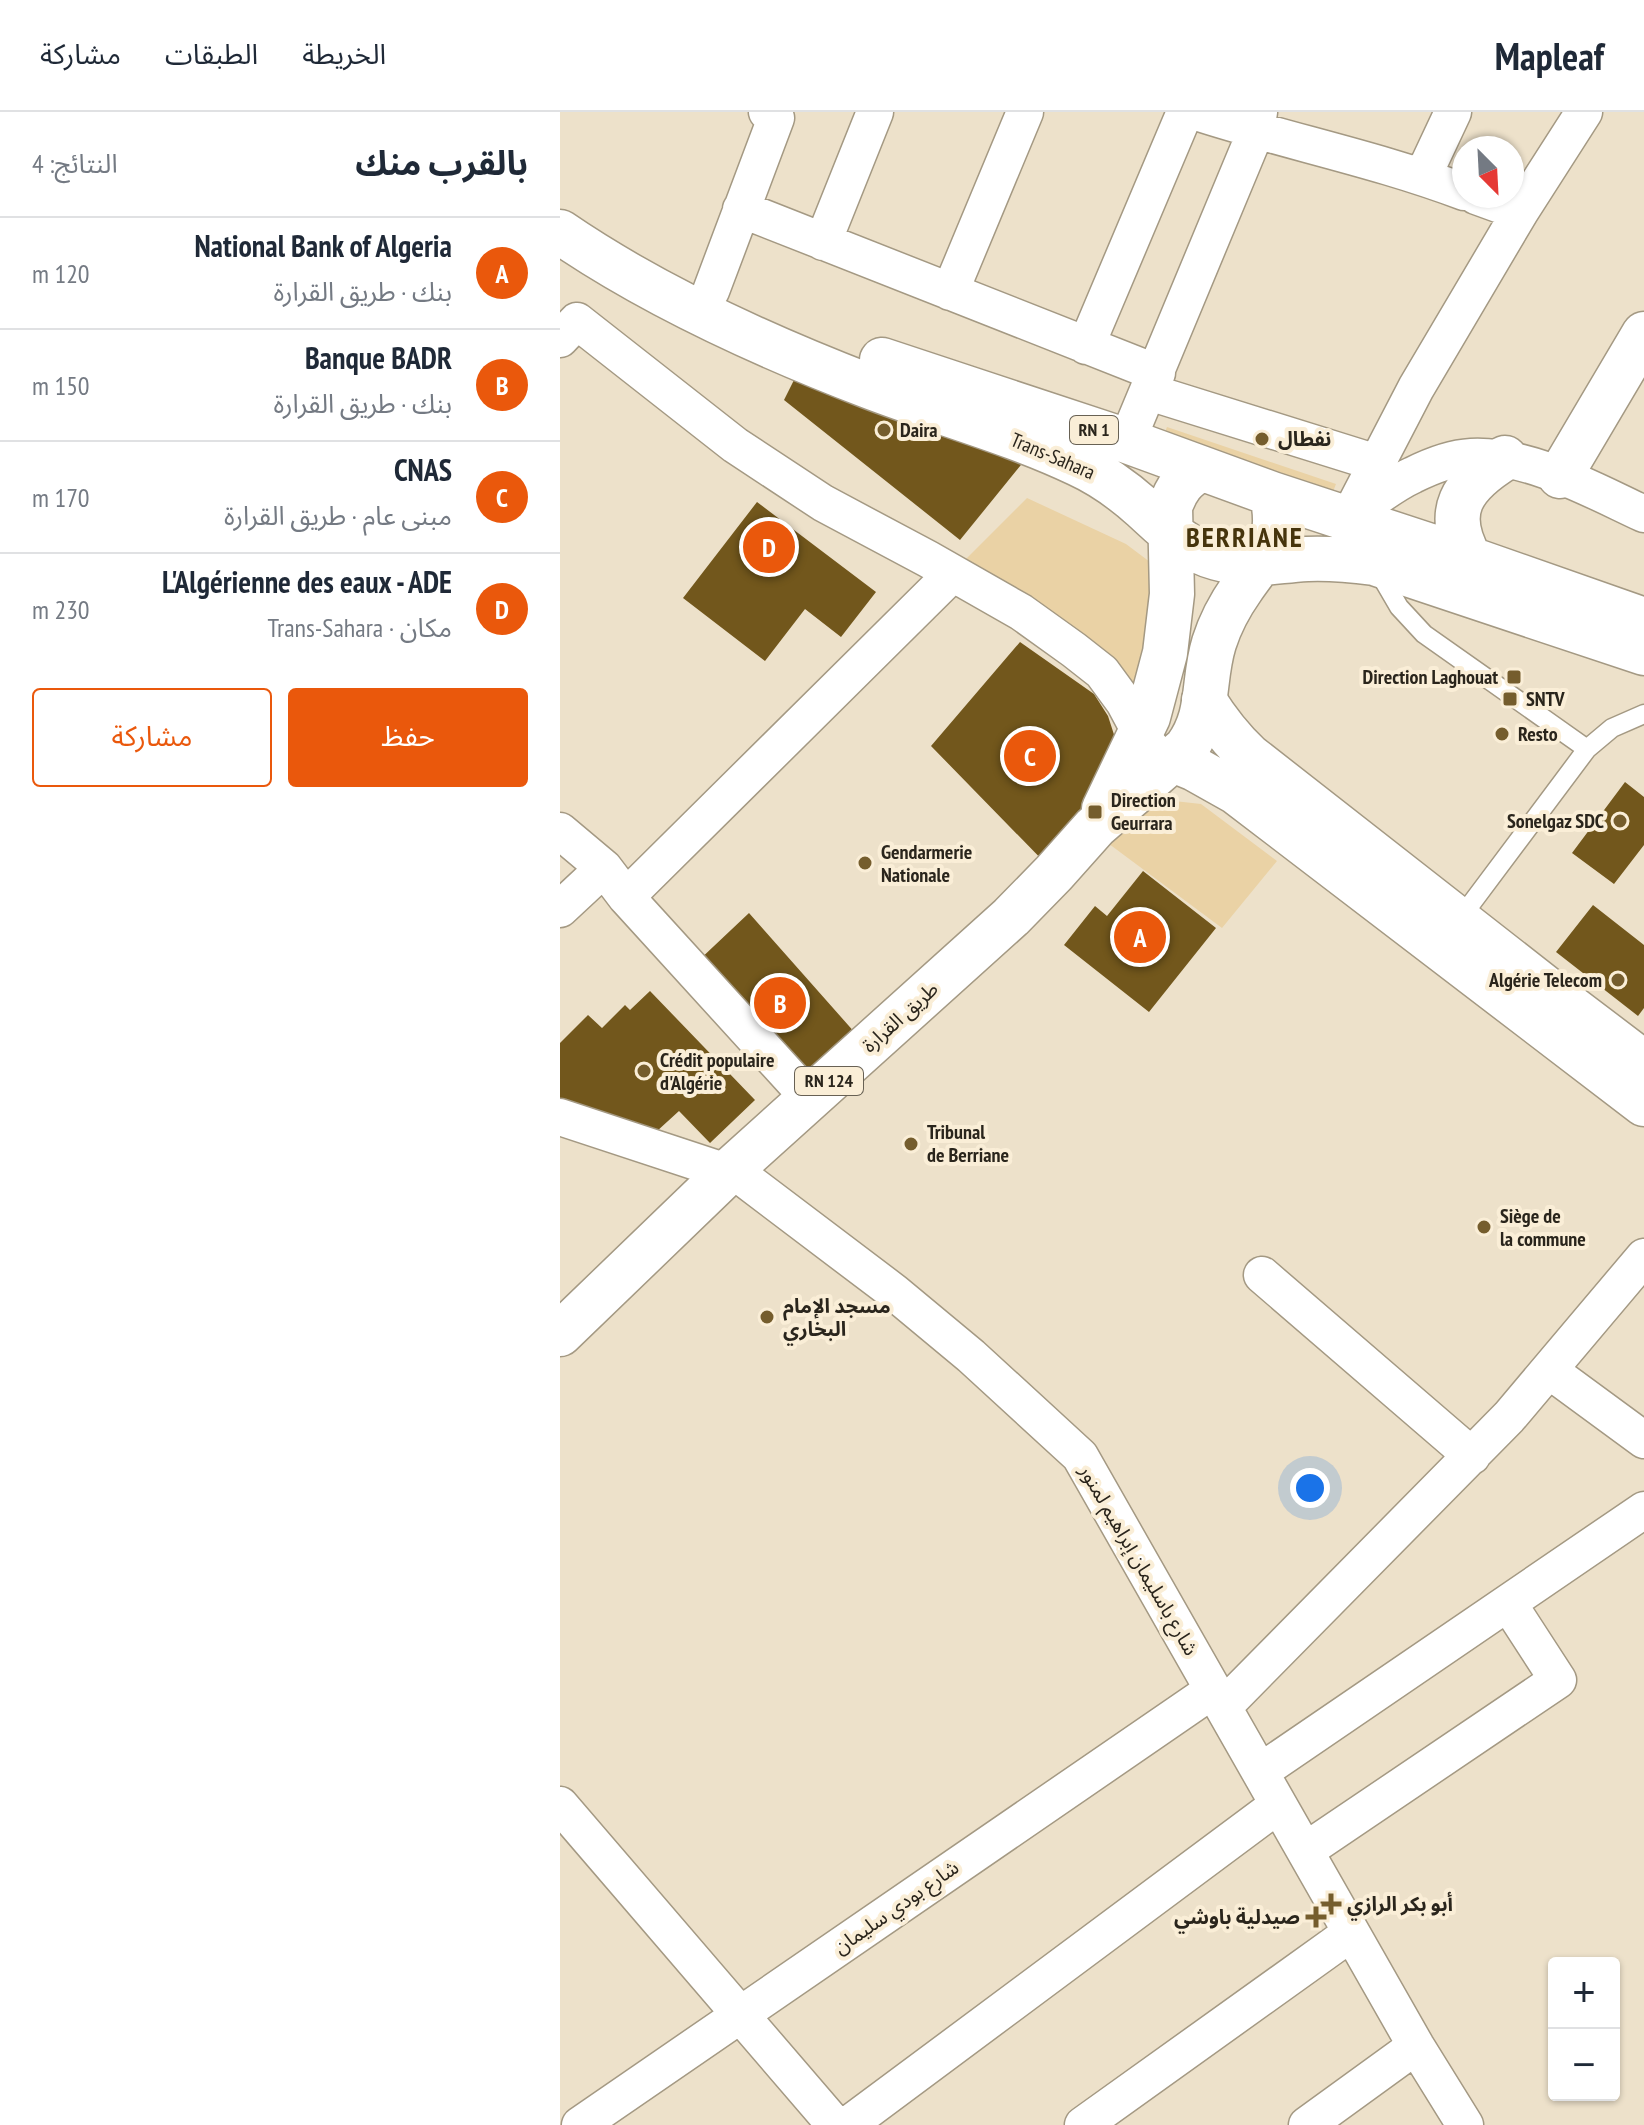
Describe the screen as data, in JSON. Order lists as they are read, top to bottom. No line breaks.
{"streets":{"main road":["RN 1","Trans-Sahara","طريق القرارة","RN 124"],"street":["شارع باسليمان إبراهيم لمنور","شارع بودي سليمان"]},"crossings":[["Trans-Sahara","RN 124"],["طريق القرارة","RN 124"],["طريق القرارة","شارع باسليمان إبراهيم لمنور"],["شارع باسليمان إبراهيم لمنور","شارع بودي سليمان"]],"districts":["BERRIANE"],"places":{"other":["Daira","نفطال","Resto","Sonelgaz SDC","Gendarmerie Nationale","Algérie Telecom","Crédit populaire d'Algérie","Tribunal de Berriane","Siège de la commune","مسجد الإمام البخاري"],"transit":["Direction Laghouat","SNTV","Direction Geurrara"],"health":["أبو بكر الرازي","صيدلية باوشي"]},"north":"bottom right","page":{"header":"Mapleaf","nav":["الخريطة","الطبقات","مشاركة"],"heading":["بالقرب منك","النتائج: 4"],"list":[{"mark":"A","name":"National Bank of Algeria","note":"بنك · طريق القرارة","value":"120 m"},{"mark":"B","name":"Banque BADR","note":"بنك · طريق القرارة","value":"150 m"},{"mark":"C","name":"CNAS","note":"مبنى عام · طريق القرارة","value":"170 m"},{"mark":"D","name":"L'Algérienne des eaux - ADE","note":"مكان · Trans-Sahara","value":"230 m"}],"pins":["D","C","A","B"],"buttons":["حفظ","مشاركة"],"map_buttons":["+","−"]}}
